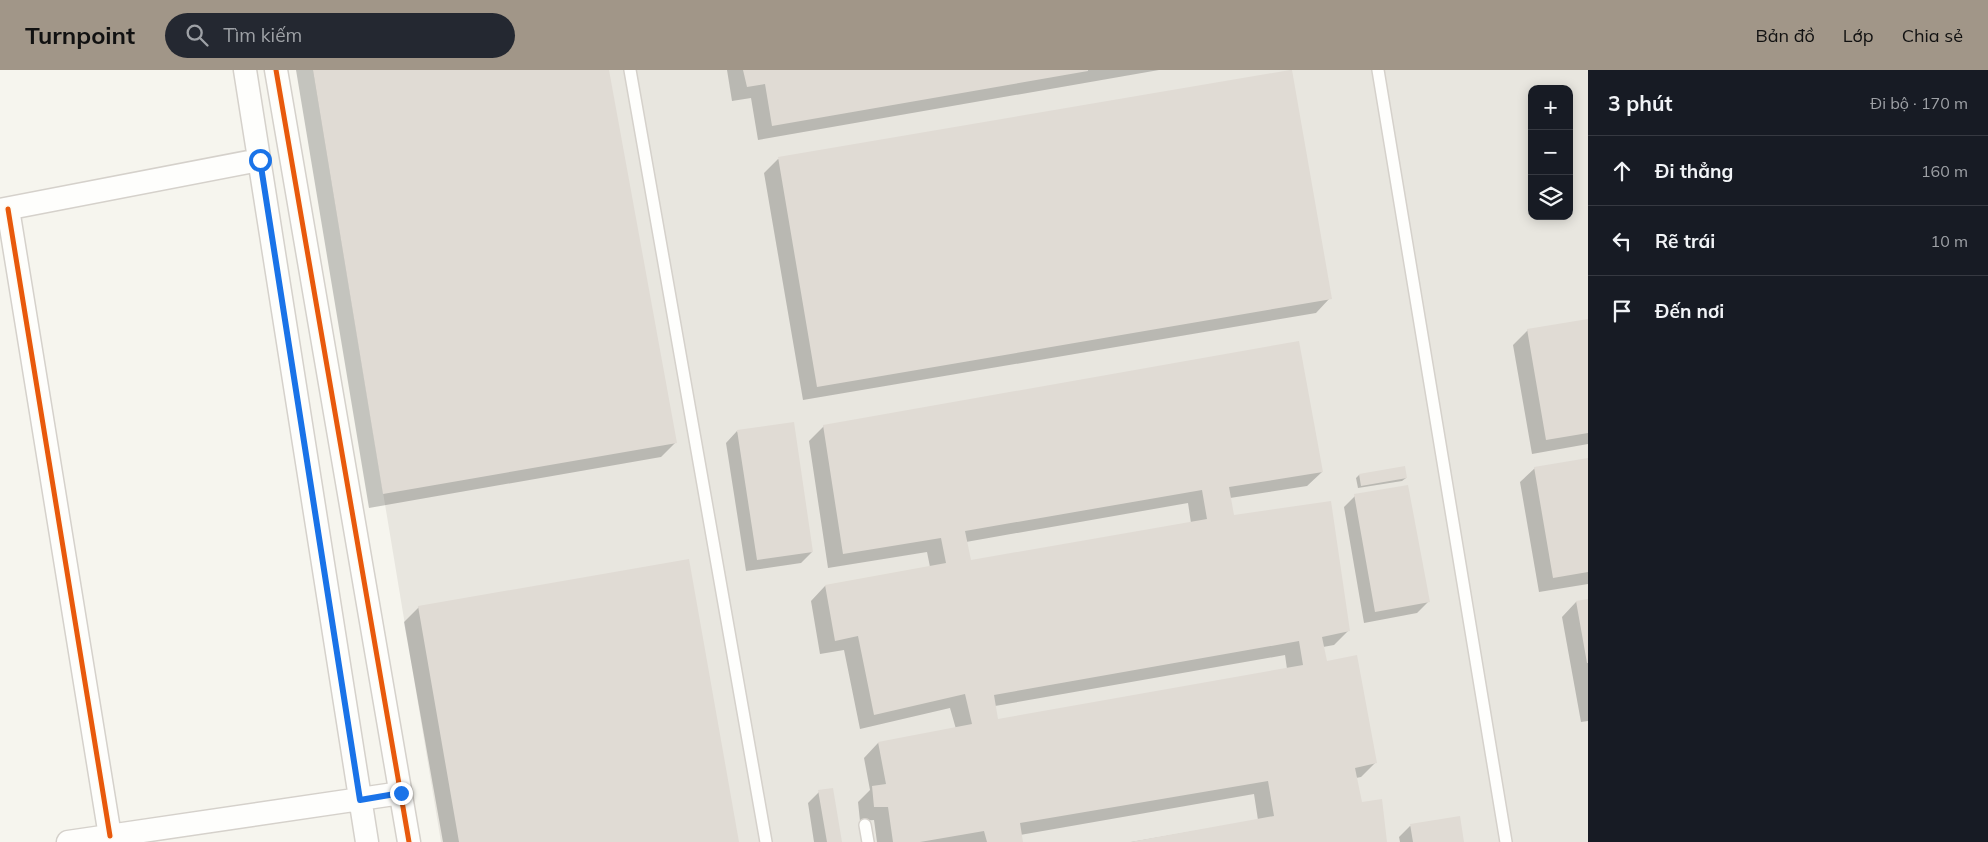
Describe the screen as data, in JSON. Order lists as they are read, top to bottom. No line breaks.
{"page":{"header":"Turnpoint","search":"Tìm kiếm","nav":["Bản đồ","Lớp","Chia sẻ"],"heading":["3 phút","Đi bộ · 170 m"],"map_buttons":["+","−"],"list":[["Đi thẳng","160 m"],["Rẽ trái","10 m"],"Đến nơi"]}}
